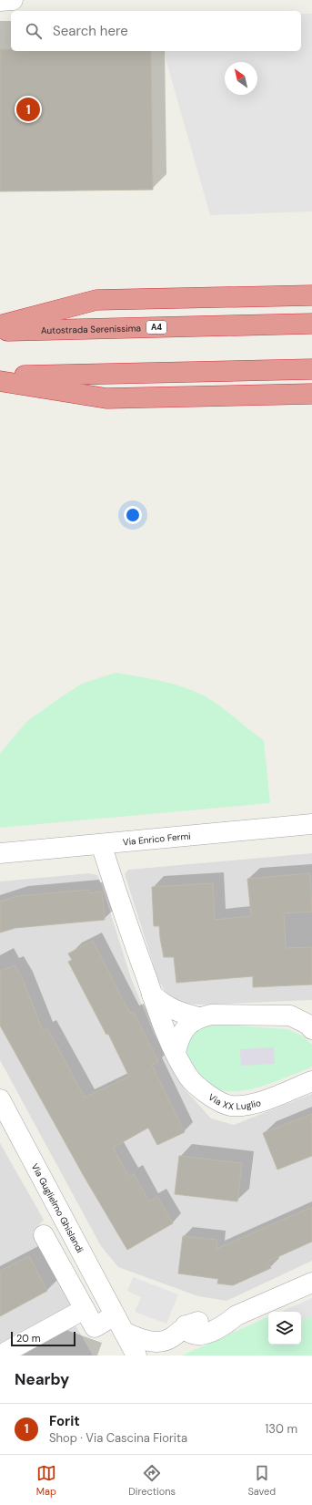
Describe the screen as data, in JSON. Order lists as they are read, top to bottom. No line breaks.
{"streets":{"highway":["A4","Autostrada Serenissima"],"street":["Via Enrico Fermi","Via XX Luglio","Via Guglielmo Ghislandi"]},"crossings":[["Via Enrico Fermi","Via XX Luglio"]],"scale_bar":"20 m","north":"top left","page":{"search":"Search here","pins":"1","scale":"20 m","heading":"Nearby","list":[{"mark":"1","name":"Forit","note":"Shop · Via Cascina Fiorita","value":"130 m"}],"nav":["Map","Directions","Saved"]}}
